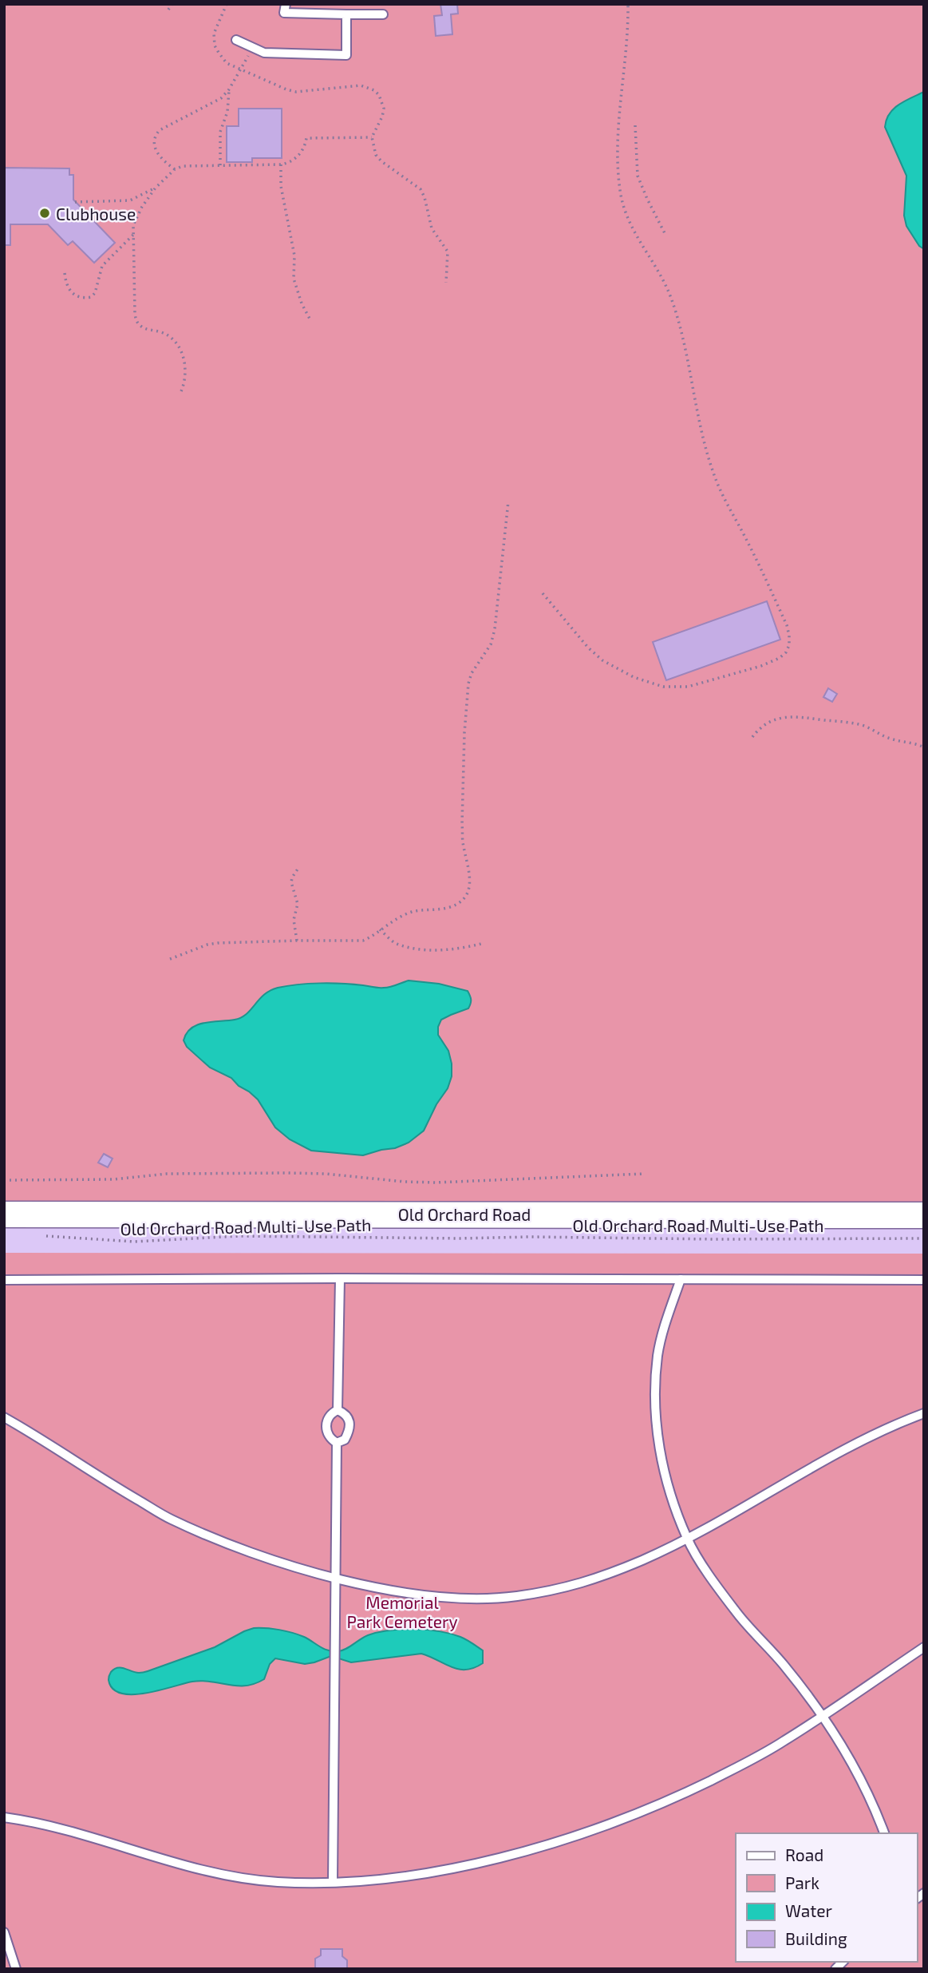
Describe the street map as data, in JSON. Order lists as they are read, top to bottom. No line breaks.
{"streets":{"main road":["Old Orchard Road"],"path":["Old Orchard Road Multi-Use Path"]},"parks":["Memorial Park Cemetery"],"places":["Clubhouse"],"legend":["Road","Park","Water","Building"]}
